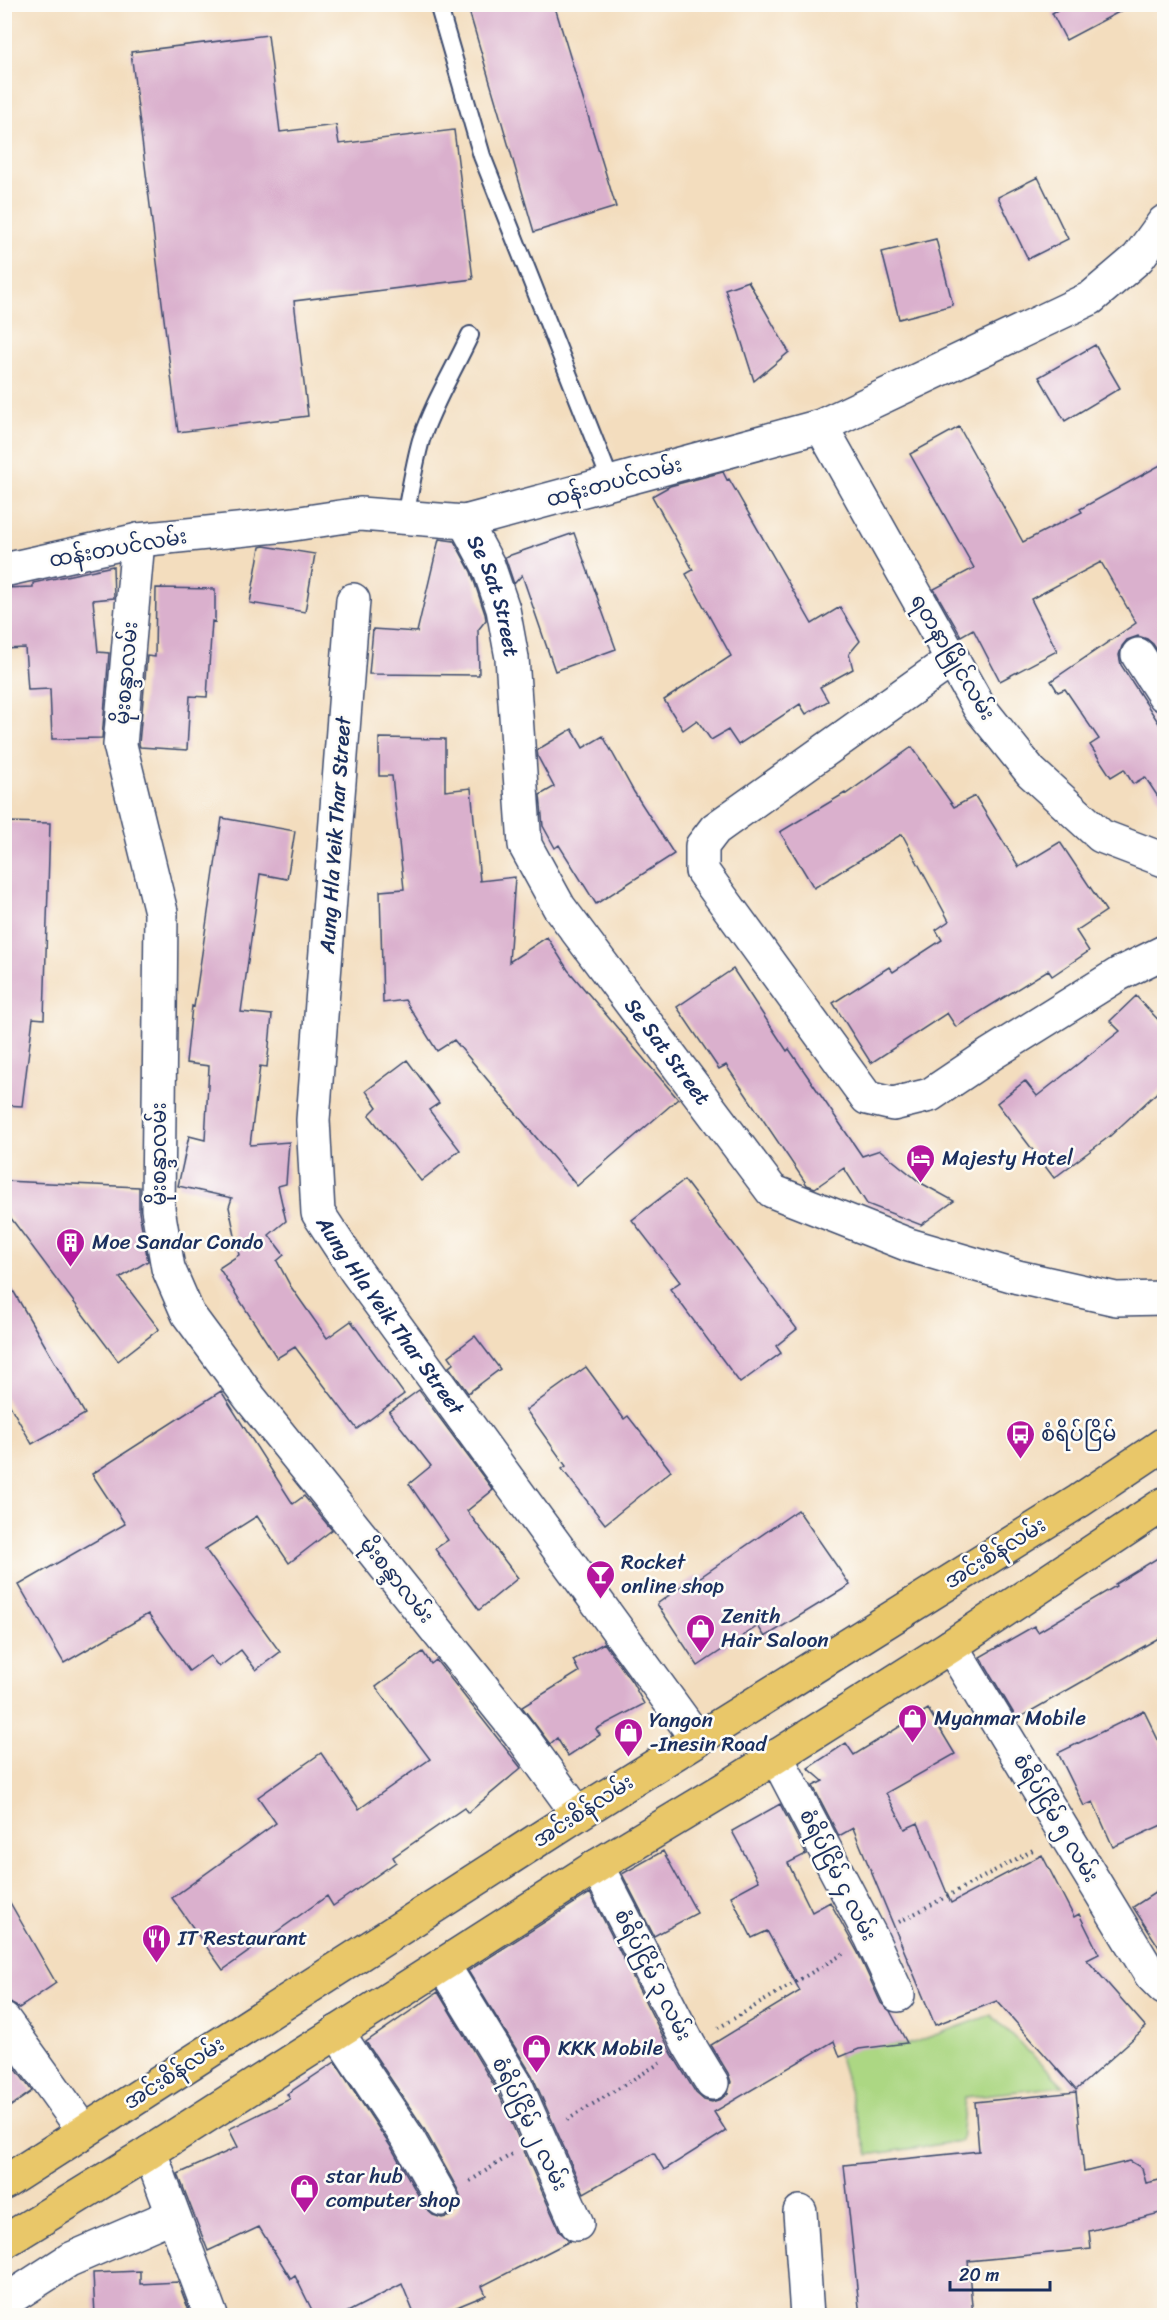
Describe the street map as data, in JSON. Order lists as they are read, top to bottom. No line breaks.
{"streets":{"main road":["အင်းစိန်လမ်း"],"street":["ထန်းတပင်လမ်း","Se Sat Street","ရတနာမြိုင်လမ်း","မိုးစန္ဒာလမ်း","Aung Hla Yeik Thar Street","စံရိပ်ငြိမ် ၅ လမ်း","စံရိပ်ငြိမ် ၄ လမ်း","စံရိပ်ငြိမ် ၃ လမ်း","စံရိပ်ငြိမ် ၂ လမ်း"]},"crossings":[["ထန်းတပင်လမ်း","Se Sat Street"],["ထန်းတပင်လမ်း","ရတနာမြိုင်လမ်း"],["ထန်းတပင်လမ်း","မိုးစန္ဒာလမ်း"],["မိုးစန္ဒာလမ်း","အင်းစိန်လမ်း"],["Aung Hla Yeik Thar Street","အင်းစိန်လမ်း"]],"places":{"hotel":["Majesty Hotel"],"building":["Moe Sandar Condo"],"bus stop":["စံရိပ်ငြိမ်"],"bar":["Rocket online shop"],"shop":["Zenith Hair Saloon","Myanmar Mobile","Yangon -Inesin Road","KKK Mobile","star hub computer shop"],"restaurant":["IT Restaurant"]},"scale_bar":"20 m"}
